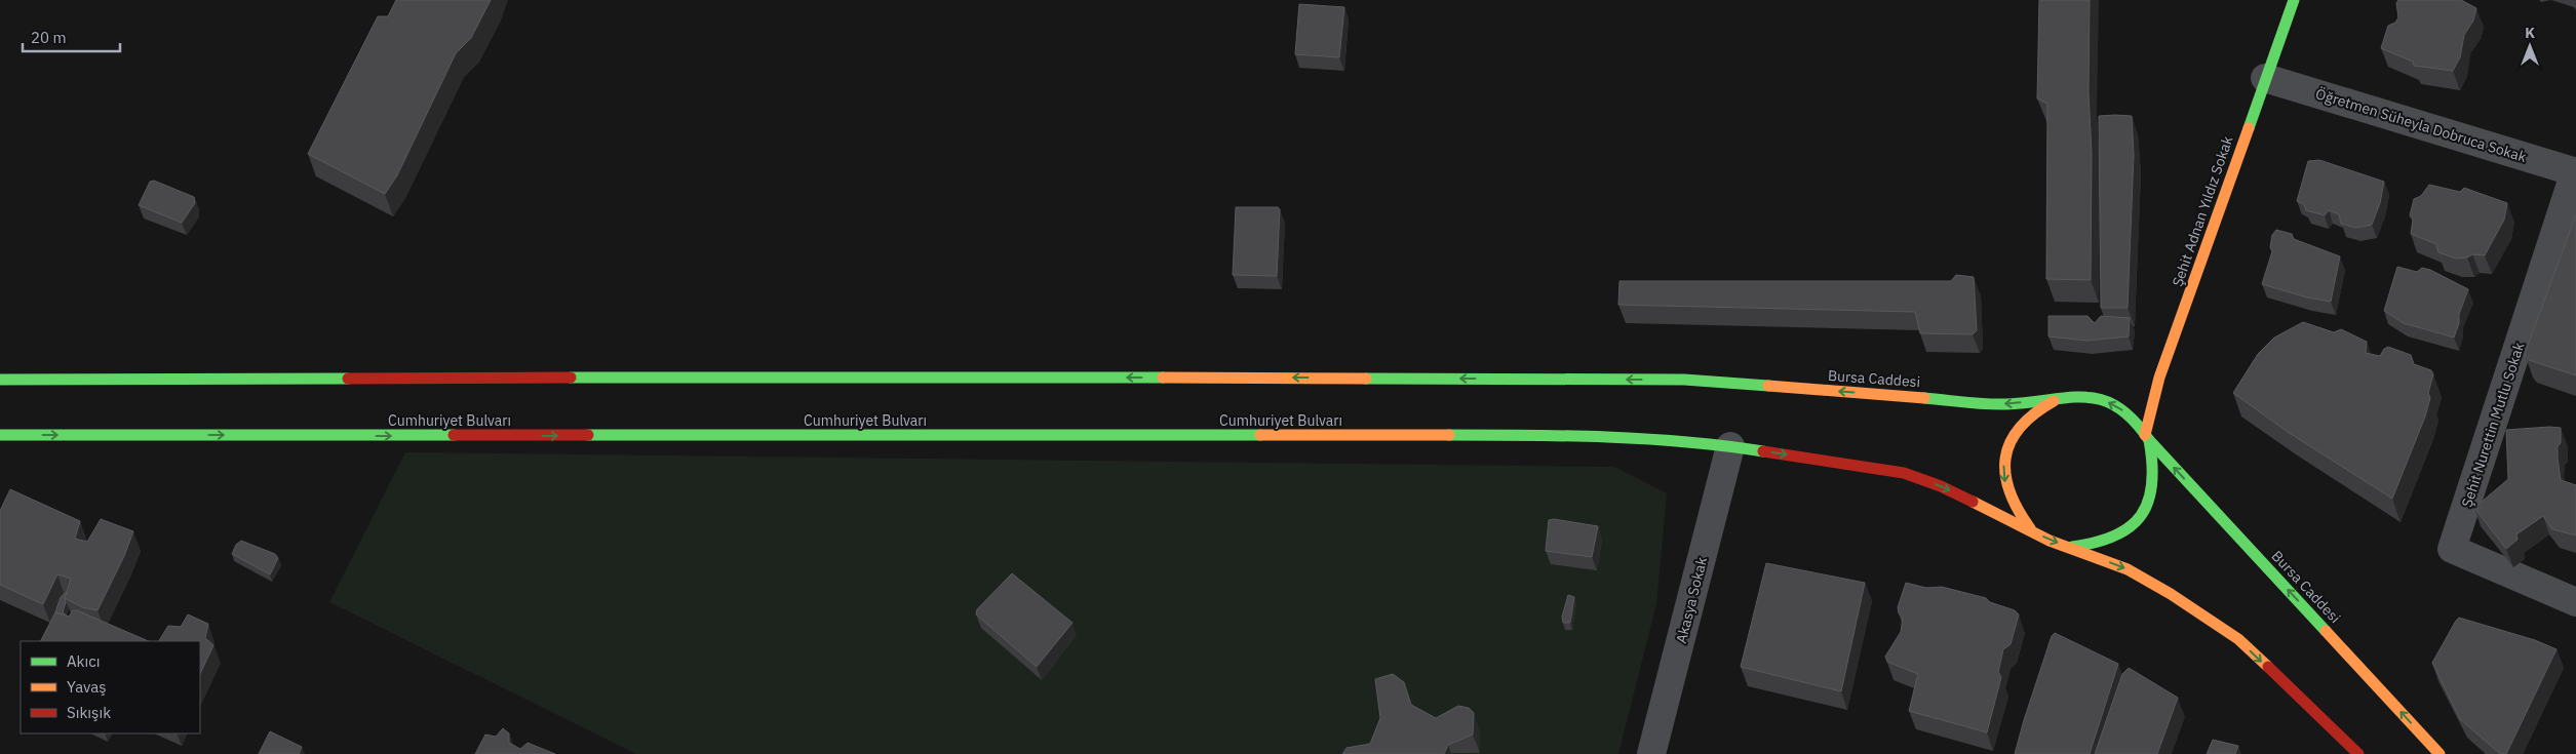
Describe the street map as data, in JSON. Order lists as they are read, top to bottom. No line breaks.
{"streets":{"main road":["Şehit Adnan Yıldız Sokak","Bursa Caddesi","Cumhuriyet Bulvarı"],"street":["Öğretmen Süheyla Dobruca Sokak","Şehit Nurettin Mutlu Sokak","Akasya Sokak"]},"crossings":[["Öğretmen Süheyla Dobruca Sokak","Şehit Adnan Yıldız Sokak"],["Öğretmen Süheyla Dobruca Sokak","Şehit Nurettin Mutlu Sokak"],["Şehit Adnan Yıldız Sokak","Bursa Caddesi"],["Bursa Caddesi","Cumhuriyet Bulvarı"],["Bursa Caddesi","Akasya Sokak"],["Cumhuriyet Bulvarı","Akasya Sokak"]],"one_way":["Cumhuriyet Bulvarı"],"legend":["Akıcı","Yavaş","Sıkışık"],"scale_bar":"20 m","north":"top"}
